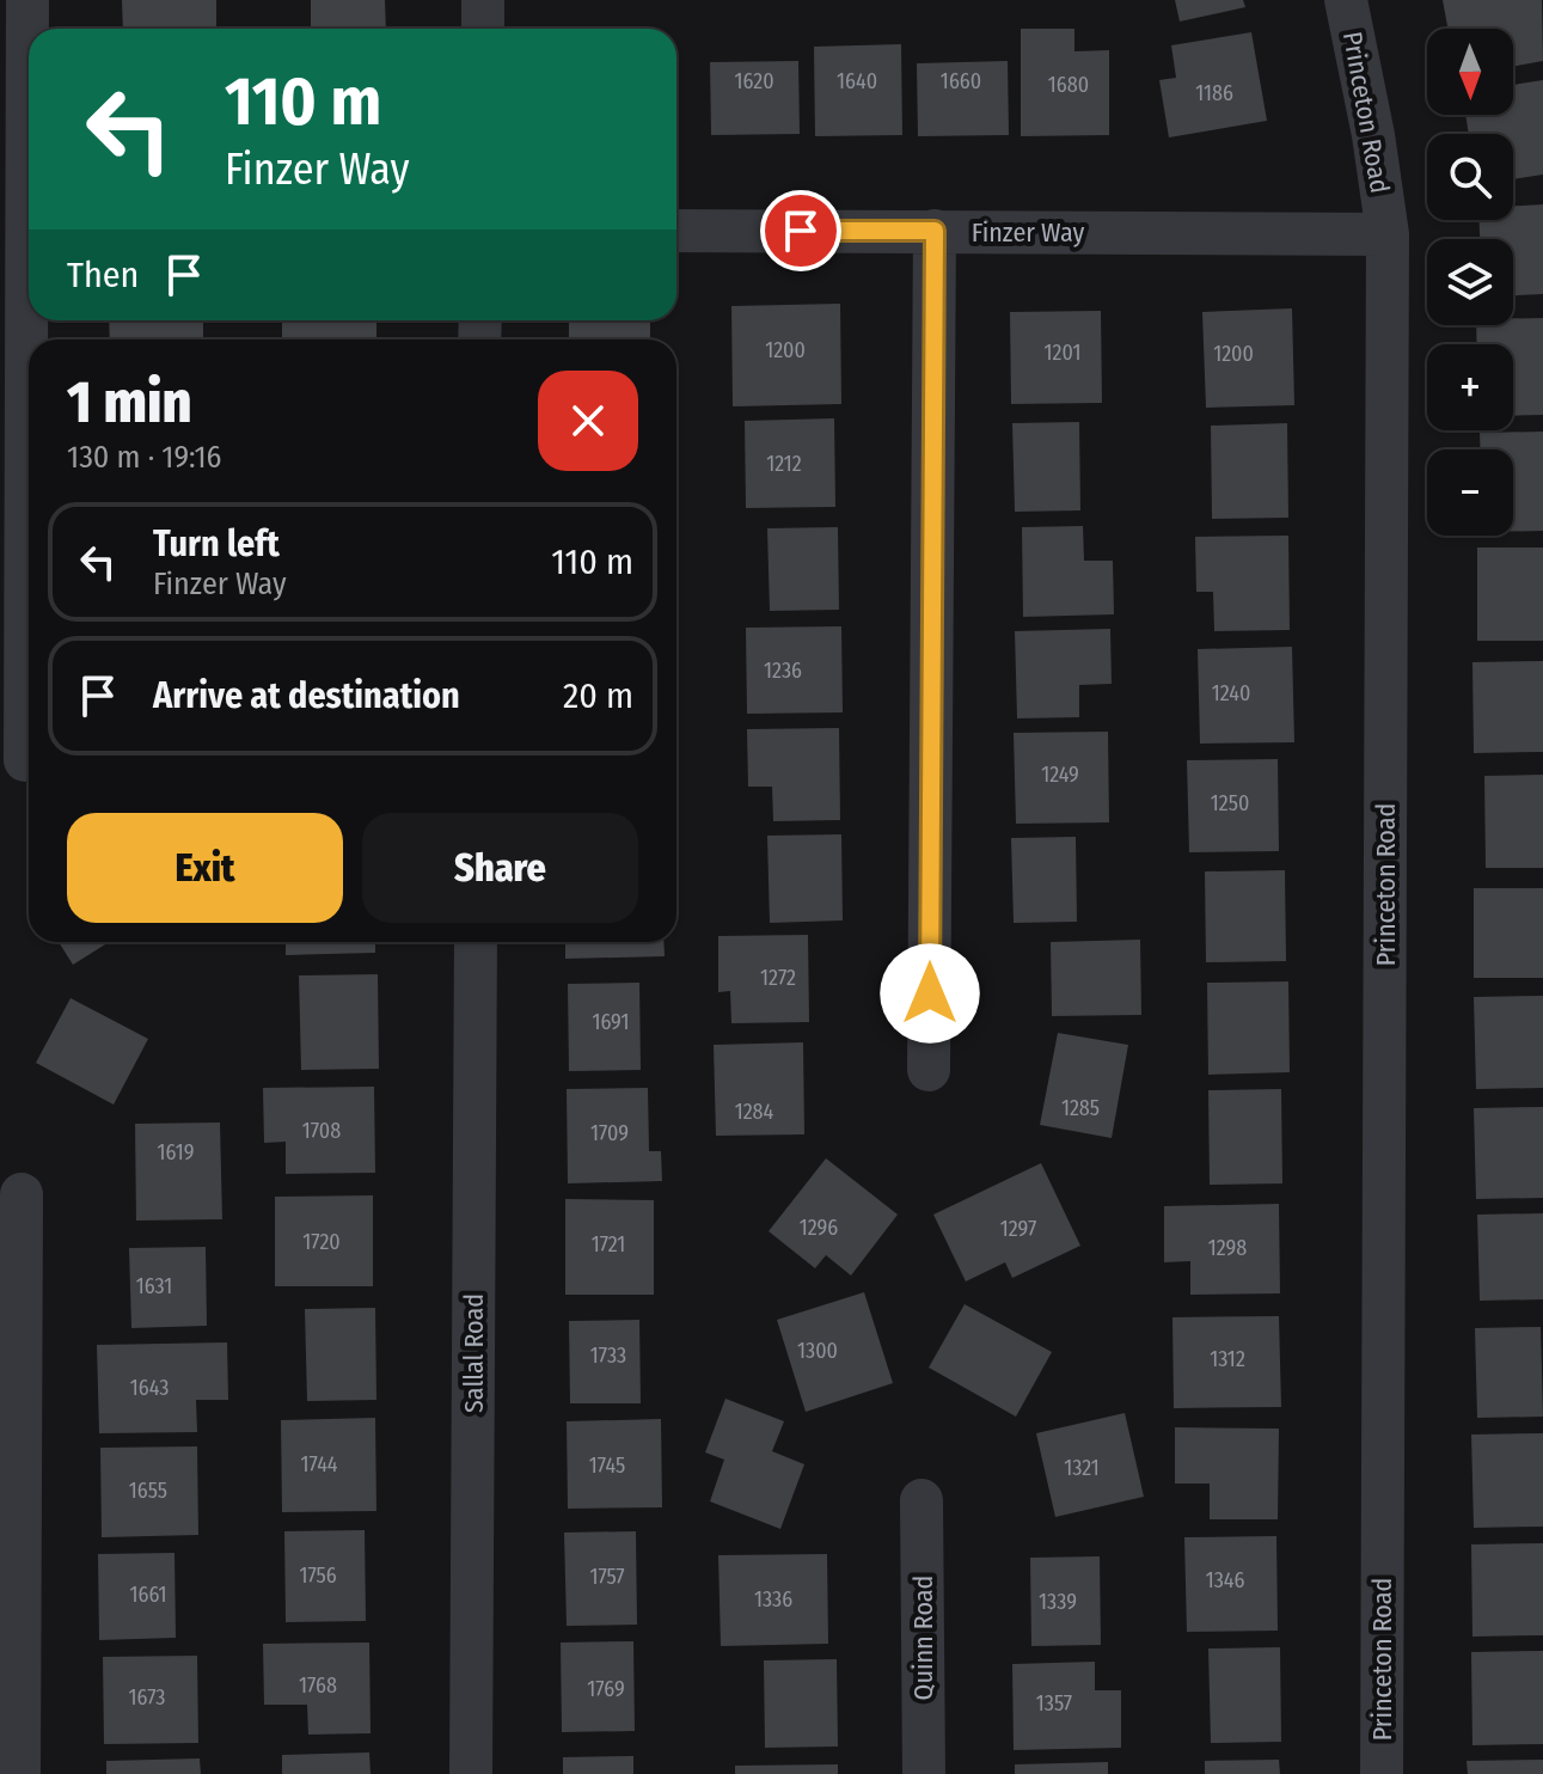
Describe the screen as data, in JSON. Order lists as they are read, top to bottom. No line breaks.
{"streets":{"street":["Princeton Road","Finzer Way","Sallal Road","Quinn Road"]},"crossings":[["Princeton Road","Finzer Way"]],"house_numbers":["1620","1640","1660","1680","1186","1200","1201","1200","1212","1236","1240","1249","1250","1272","1691","1285","1284","1708","1709","1619","1296","1297","1720","1721","1298","1631","1300","1733","1312","1643","1744","1745","1321","1655","1756","1757","1346","1661","1336","1339","1768","1769","1673","1357"],"north":"bottom","page":{"map_buttons":["+","−"],"turn":["110 m","Finzer Way"],"then":"Then","heading":["1 min","130 m · 19:16"],"list":[{"name":"Turn left","note":"Finzer Way","value":"110 m"},{"name":"Arrive at destination","value":"20 m"}],"buttons":["Exit","Share"]}}
